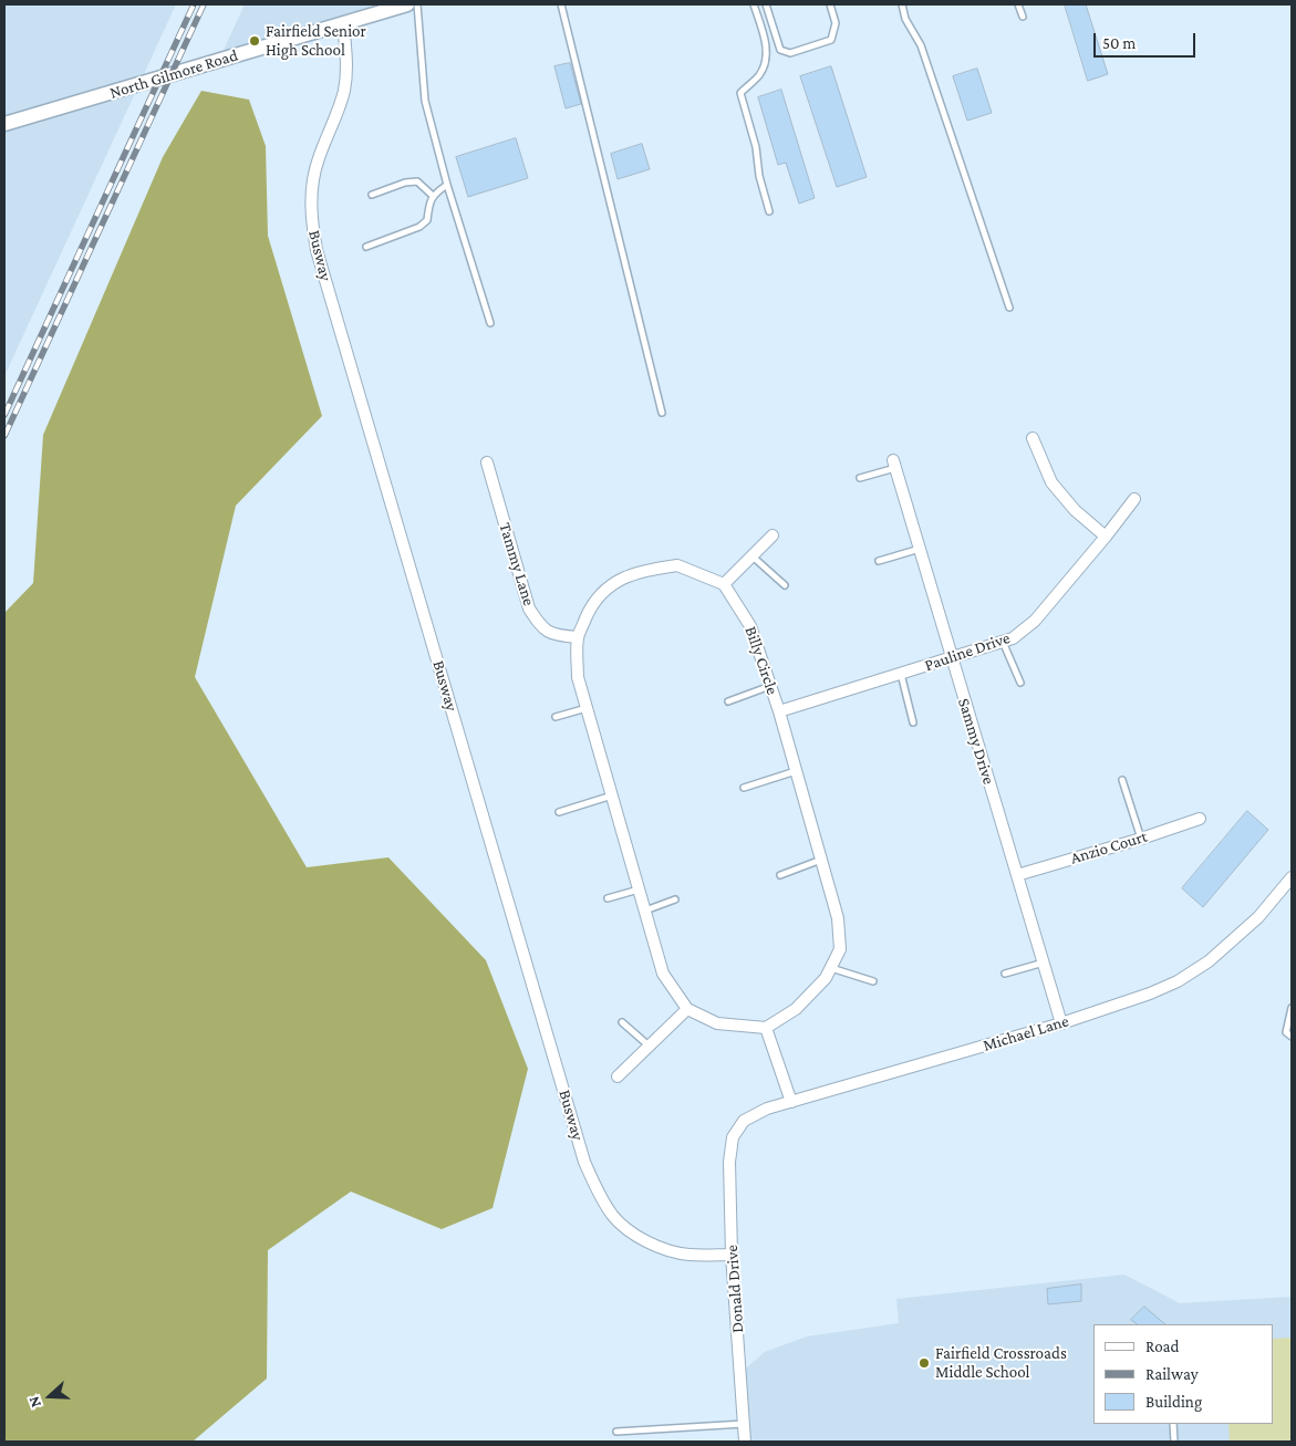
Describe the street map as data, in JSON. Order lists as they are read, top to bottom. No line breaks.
{"streets":{"street":["North Gilmore Road","Busway","Tammy Lane","Pauline Drive","Billy Circle","Sammy Drive","Anzio Court","Michael Lane","Donald Drive"]},"crossings":[["North Gilmore Road","Busway"],["Busway","Donald Drive"],["Pauline Drive","Billy Circle"],["Pauline Drive","Sammy Drive"],["Sammy Drive","Anzio Court"],["Sammy Drive","Michael Lane"],["Michael Lane","Donald Drive"]],"places":["Fairfield Senior High School","Fairfield Crossroads Middle School"],"legend":["Road","Railway","Building"],"scale_bar":"50 m","north":"left"}
